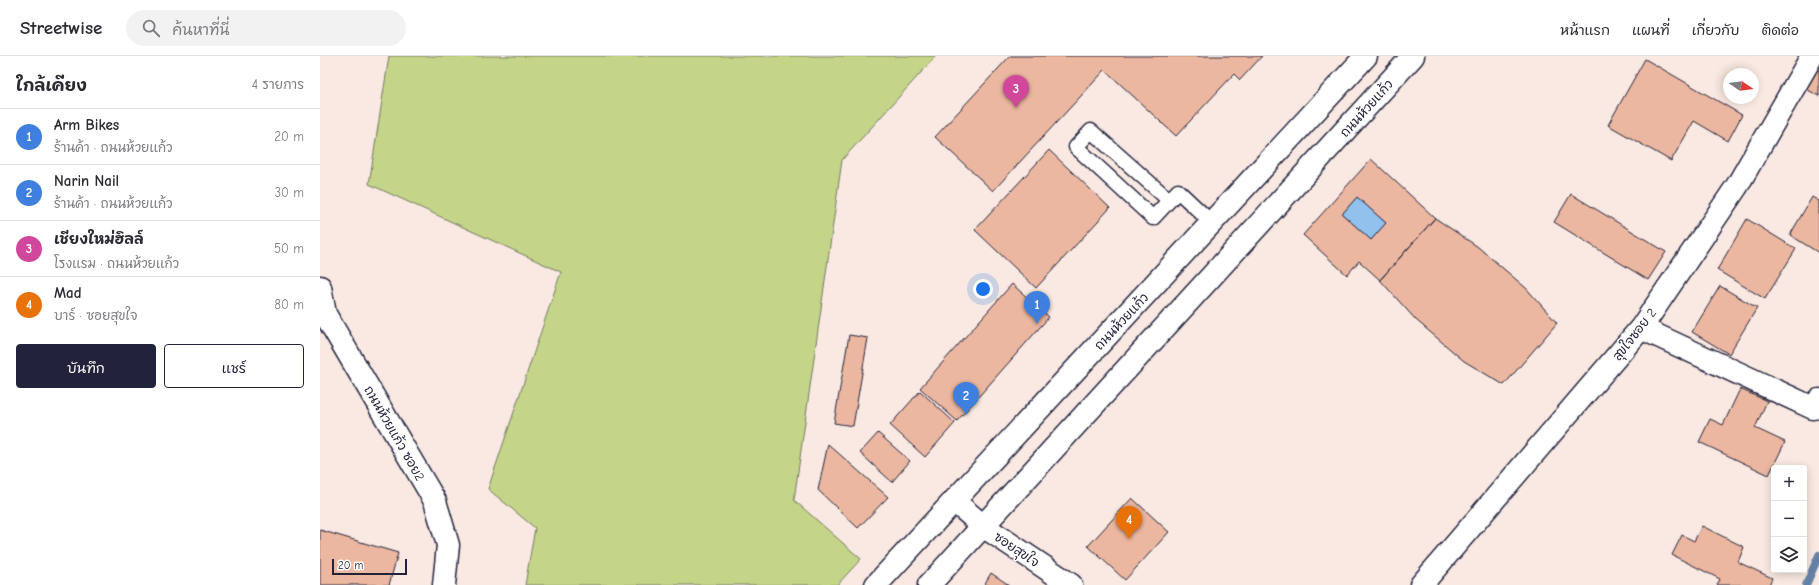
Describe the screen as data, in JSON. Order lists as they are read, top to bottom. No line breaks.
{"streets":{"main road":["ถนนห้วยแก้ว","สุขใจซอย 2","ถนนห้วยแก้ว ซอย2","ซอยสุขใจ"]},"crossings":[["ถนนห้วยแก้ว","ซอยสุขใจ"]],"scale_bar":"20 m","north":"right","page":{"header":"Streetwise","search":"ค้นหาที่นี่","nav":["หน้าแรก","แผนที่","เกี่ยวกับ","ติดต่อ"],"heading":["ใกล้เคียง","4 รายการ"],"pins":["3","1","2","4"],"list":[{"mark":"1","name":"Arm Bikes","note":"ร้านค้า · ถนนห้วยแก้ว","value":"20 m"},{"mark":"2","name":"Narin Nail","note":"ร้านค้า · ถนนห้วยแก้ว","value":"30 m"},{"mark":"3","name":"เชียงใหม่ฮิลล์","note":"โรงแรม · ถนนห้วยแก้ว","value":"50 m"},{"mark":"4","name":"Mad","note":"บาร์ · ซอยสุขใจ","value":"80 m"}],"buttons":["บันทึก","แชร์"],"map_buttons":["+","−"],"scale":"20 m"}}
